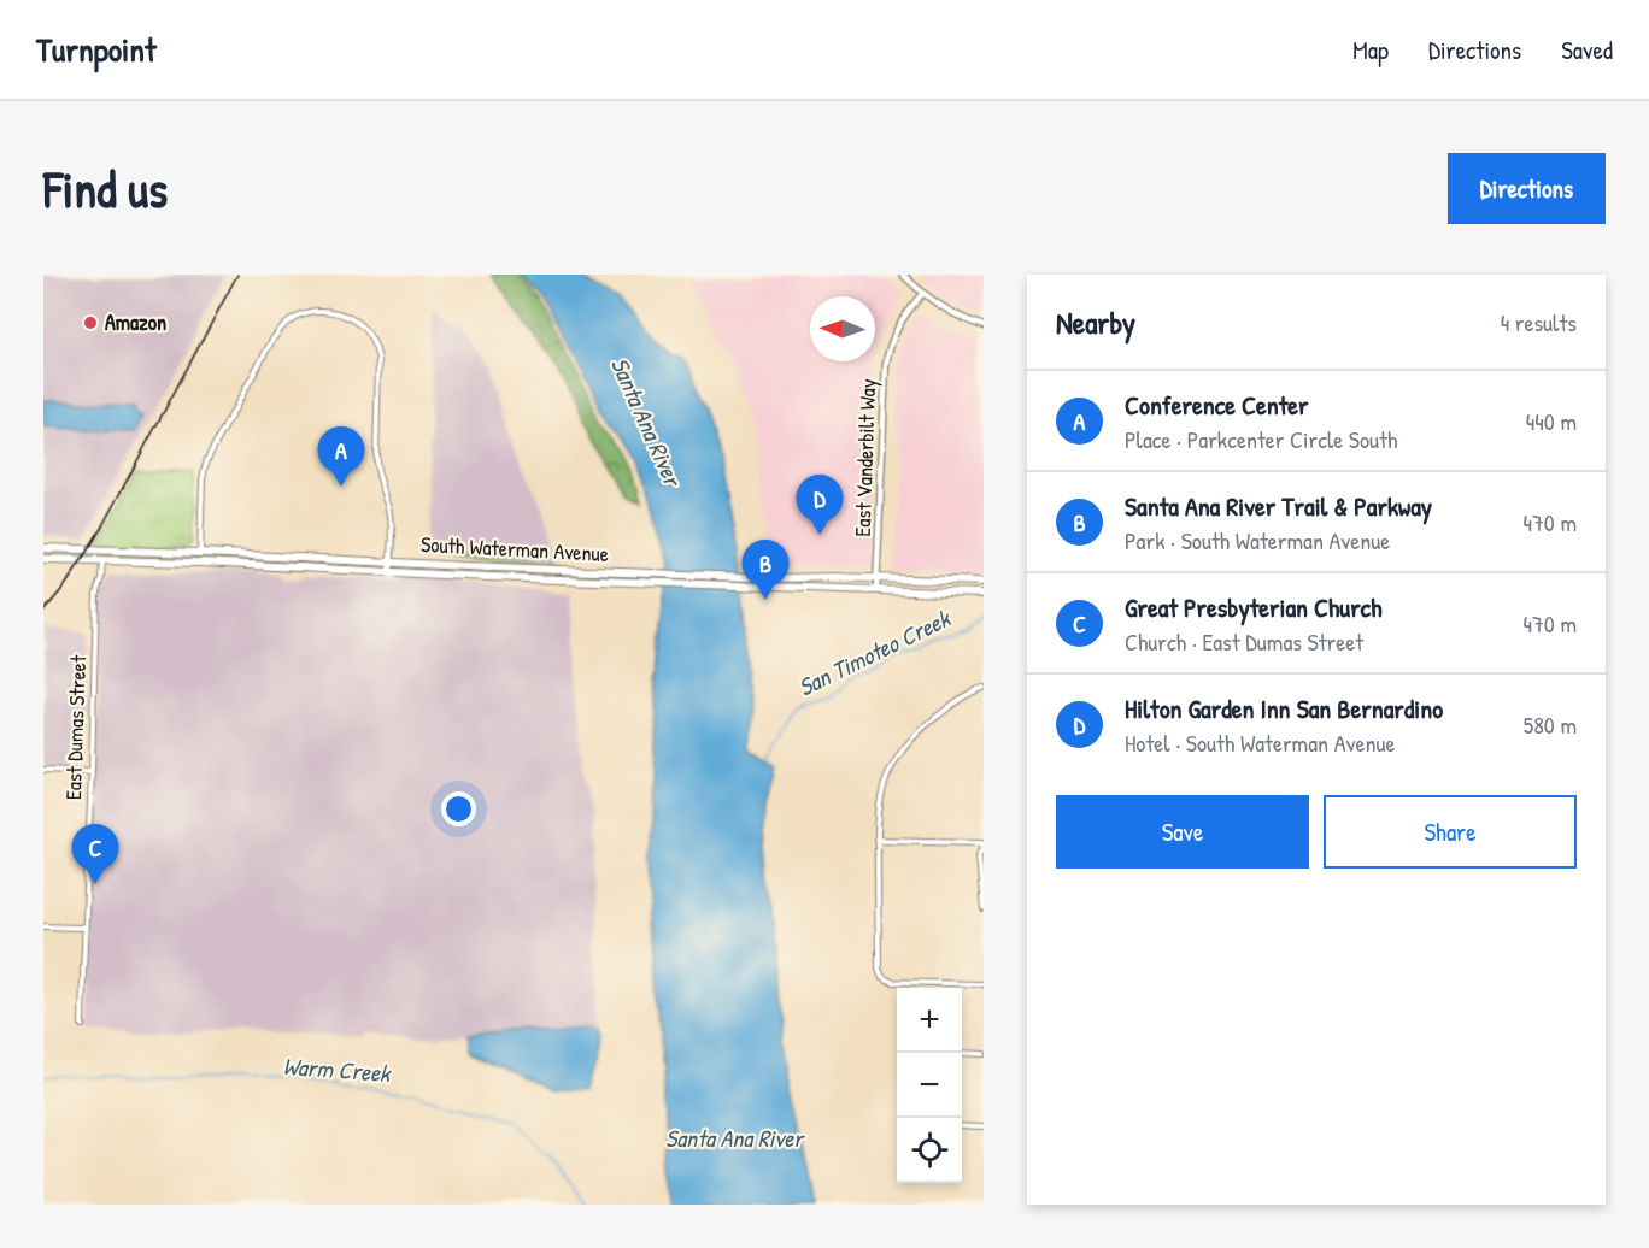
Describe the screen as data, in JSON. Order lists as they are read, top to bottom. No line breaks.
{"streets":{"main road":["South Waterman Avenue"],"street":["East Vanderbilt Way","East Dumas Street"]},"crossings":[["East Vanderbilt Way","South Waterman Avenue"],["South Waterman Avenue","East Dumas Street"]],"water":["Santa Ana River","San Timoteo Creek","Warm Creek"],"places":["Amazon"],"north":"left","page":{"header":"Turnpoint","nav":["Map","Directions","Saved"],"buttons":["Directions",["Save","Share"]],"title":"Find us","heading":["Nearby","4 results"],"list":[{"mark":"A","name":"Conference Center","note":"Place · Parkcenter Circle South","value":"440 m"},{"mark":"B","name":"Santa Ana River Trail & Parkway","note":"Park · South Waterman Avenue","value":"470 m"},{"mark":"C","name":"Great Presbyterian Church","note":"Church · East Dumas Street","value":"470 m"},{"mark":"D","name":"Hilton Garden Inn San Bernardino","note":"Hotel · South Waterman Avenue","value":"580 m"}],"pins":["A","D","B","C"],"map_buttons":["+","−"]}}
